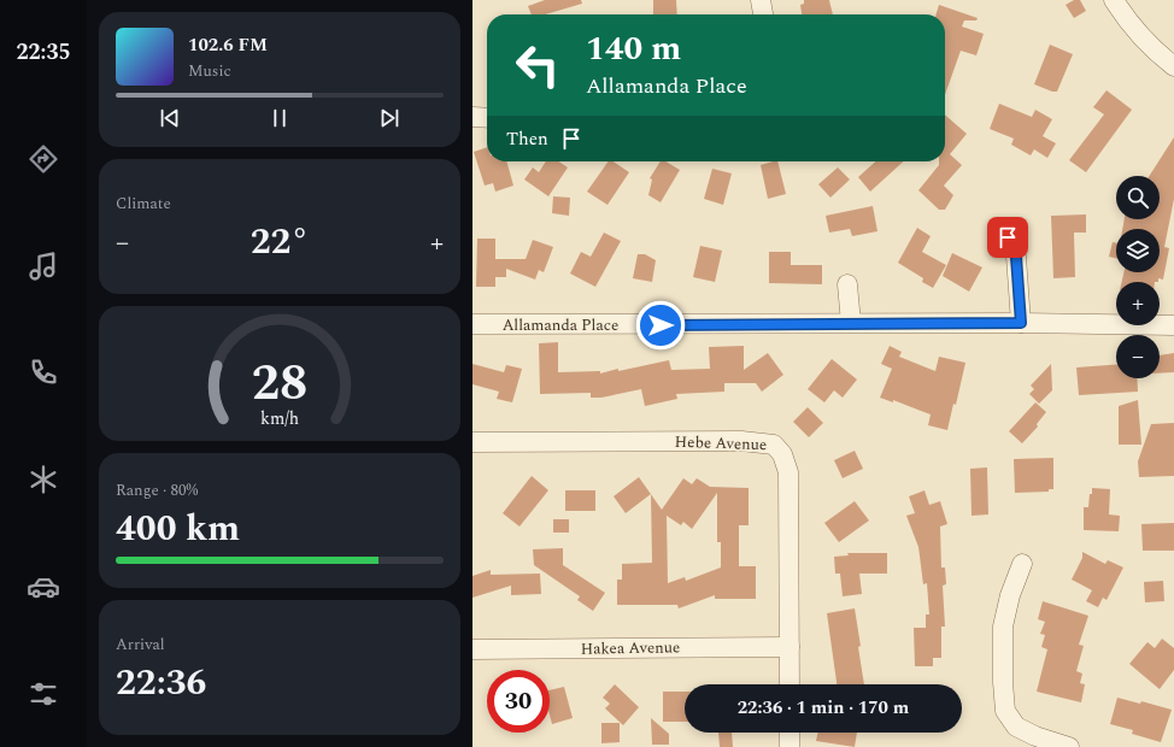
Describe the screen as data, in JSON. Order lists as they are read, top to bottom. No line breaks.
{"streets":{"street":["Allamanda Place","Hebe Avenue","Hakea Avenue"]},"crossings":[["Hebe Avenue","Hakea Avenue"]],"page":{"tabs":"22:35","turn":["140 m","Allamanda Place"],"song":["102.6 FM","Music"],"then":"Then","tile":["Climate",["Range · 80%","400 km"],["Arrival","22:36"]],"map_buttons":["+","−"],"heat":["−","22°","+"],"limit":"30","trip":"22:36 · 1 min · 170 m","gauge":["28","km/h"]}}
